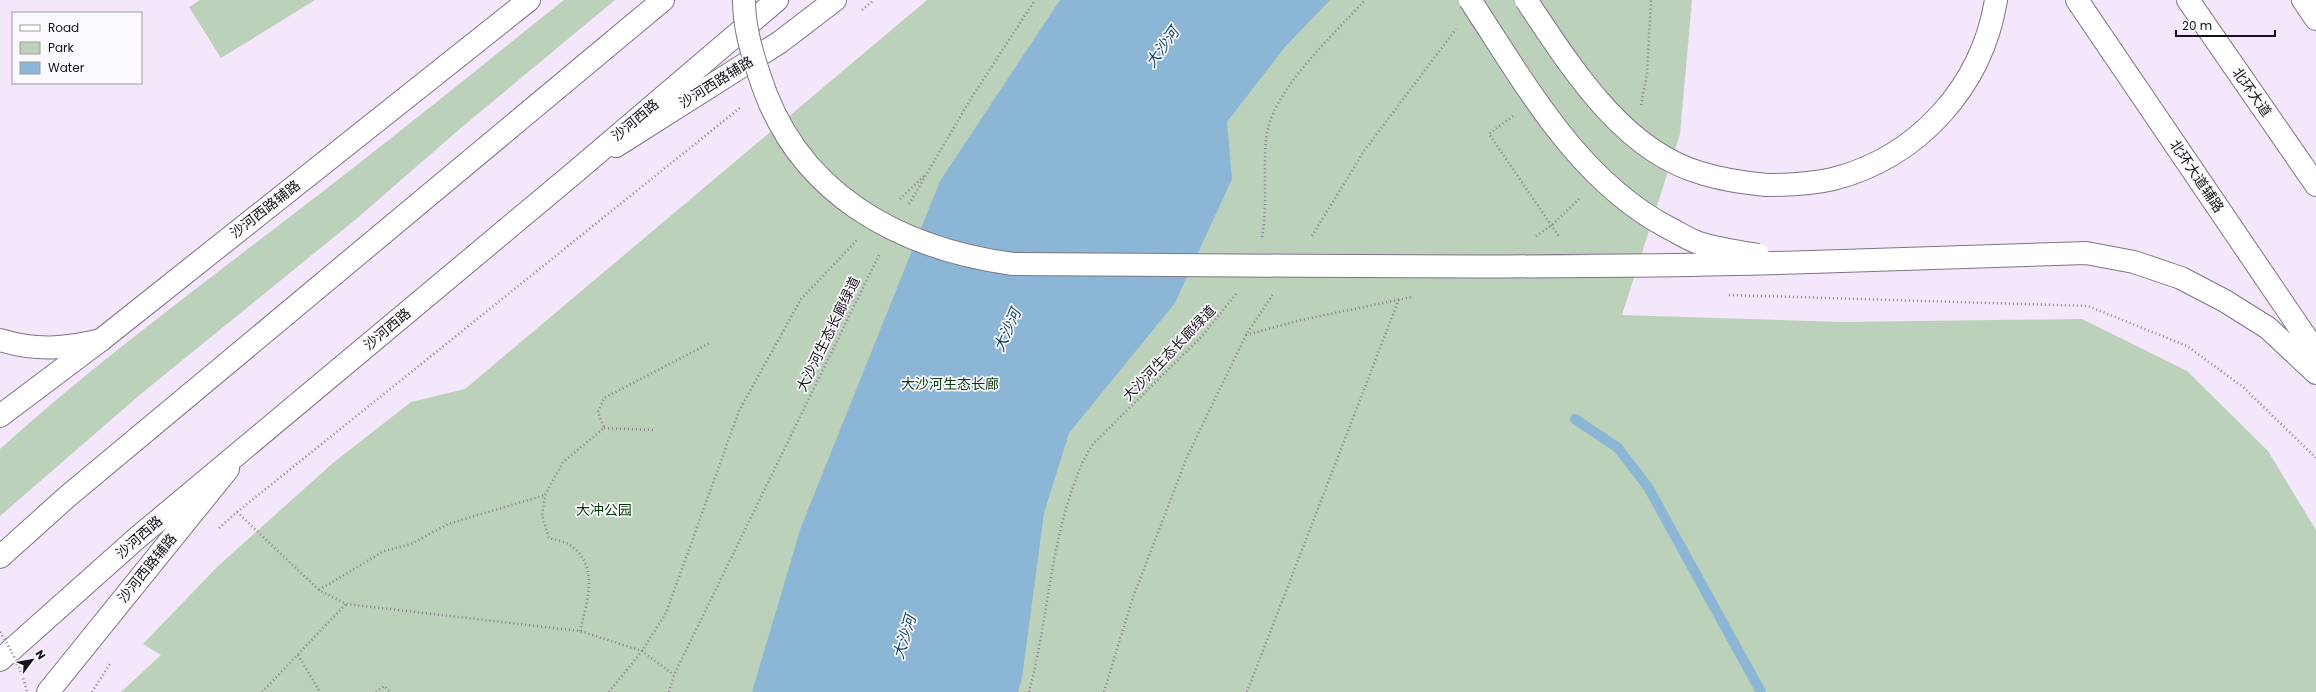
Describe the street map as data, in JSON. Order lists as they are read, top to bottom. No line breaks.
{"streets":{"main road":["沙河西路辅路","北环大道","沙河西路","北环大道辅路"],"path":["大沙河生态长廊绿道"]},"crossings":[["沙河西路辅路","沙河西路"]],"water":["大沙河"],"parks":["大沙河生态长廊","大冲公园"],"legend":["Road","Park","Water"],"scale_bar":"20 m","north":"top right"}
